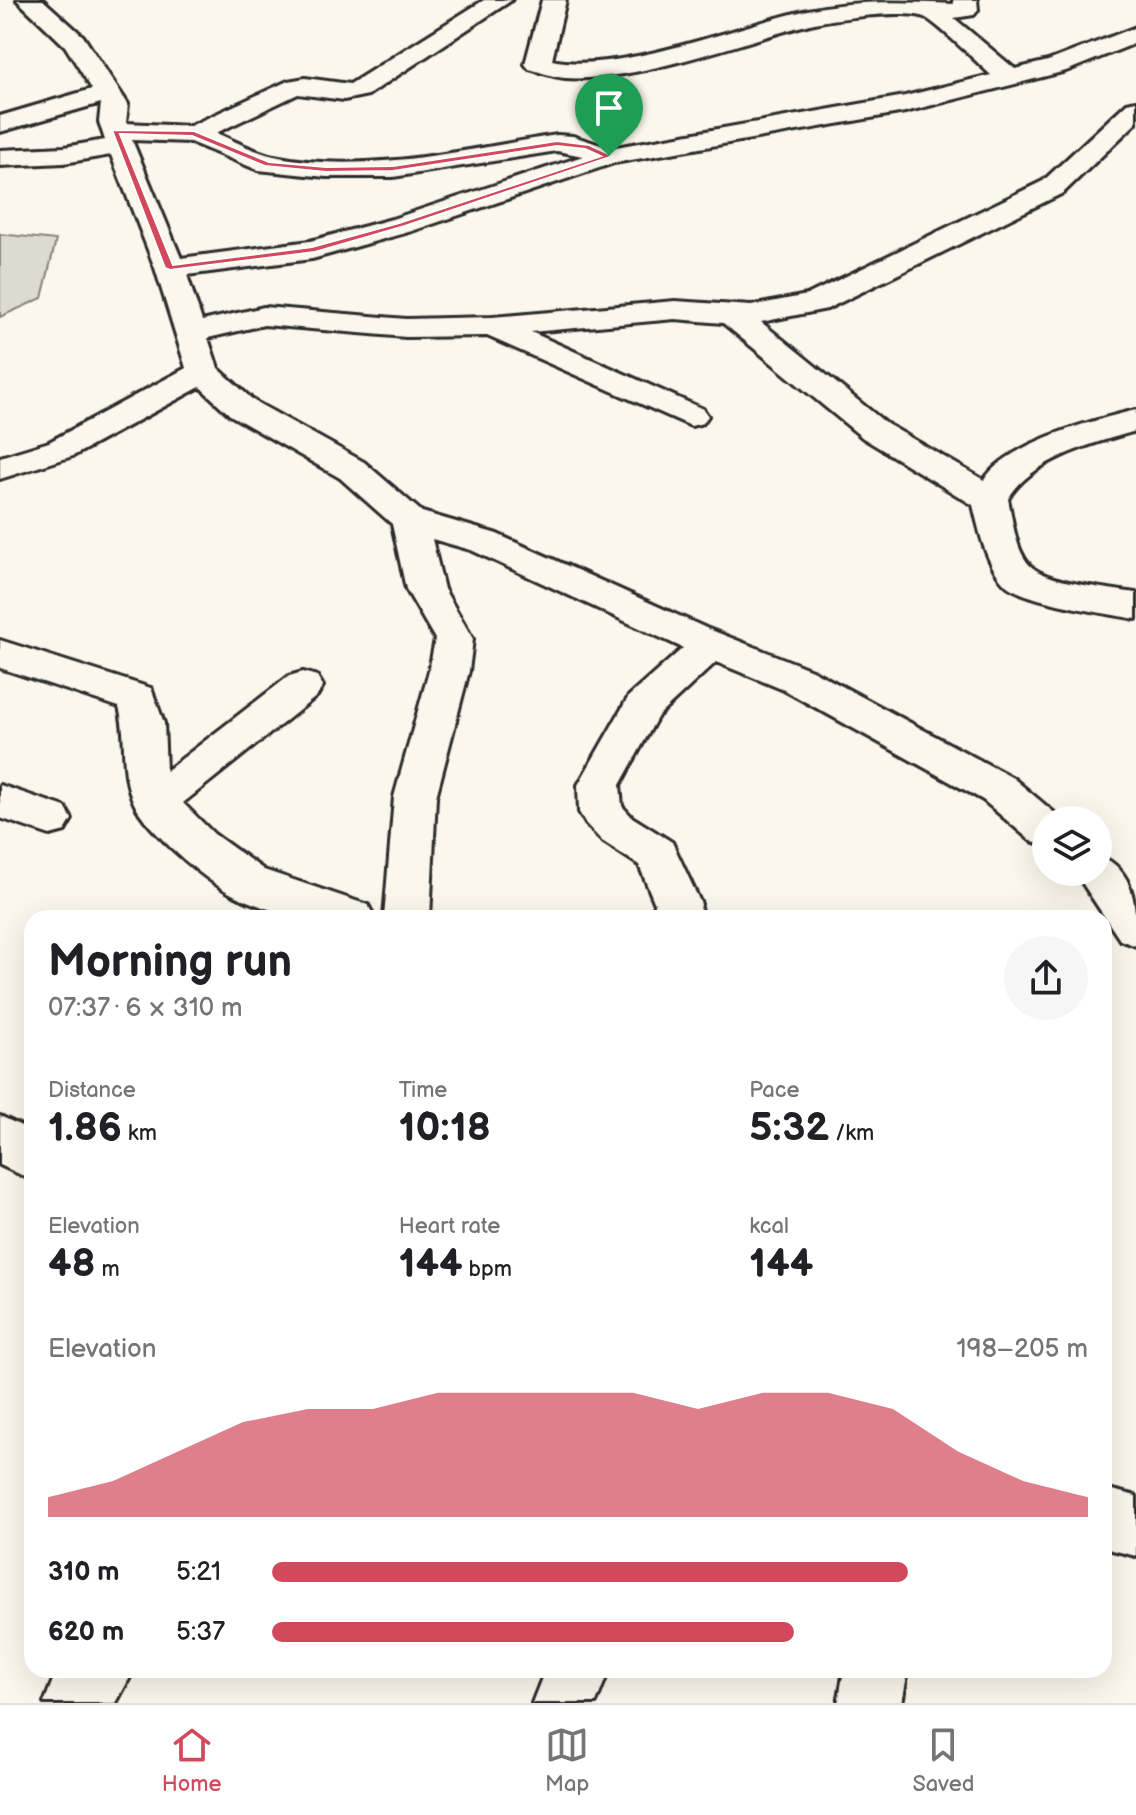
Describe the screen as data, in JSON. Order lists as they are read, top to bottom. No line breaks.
{"page":{"heading":["Morning run","07:37 · 6 × 310 m"],"stats":[["Distance","1.86 km"],["Time","10:18"],["Pace","5:32 /km"],["Elevation","48 m"],["Heart rate","144 bpm"],["kcal","144"]],"chart":["Elevation","198–205 m"],"list":[{"name":"310 m","note":"5:21"},{"name":"620 m","note":"5:37"}],"tabs":["Home","Map","Saved"]}}
